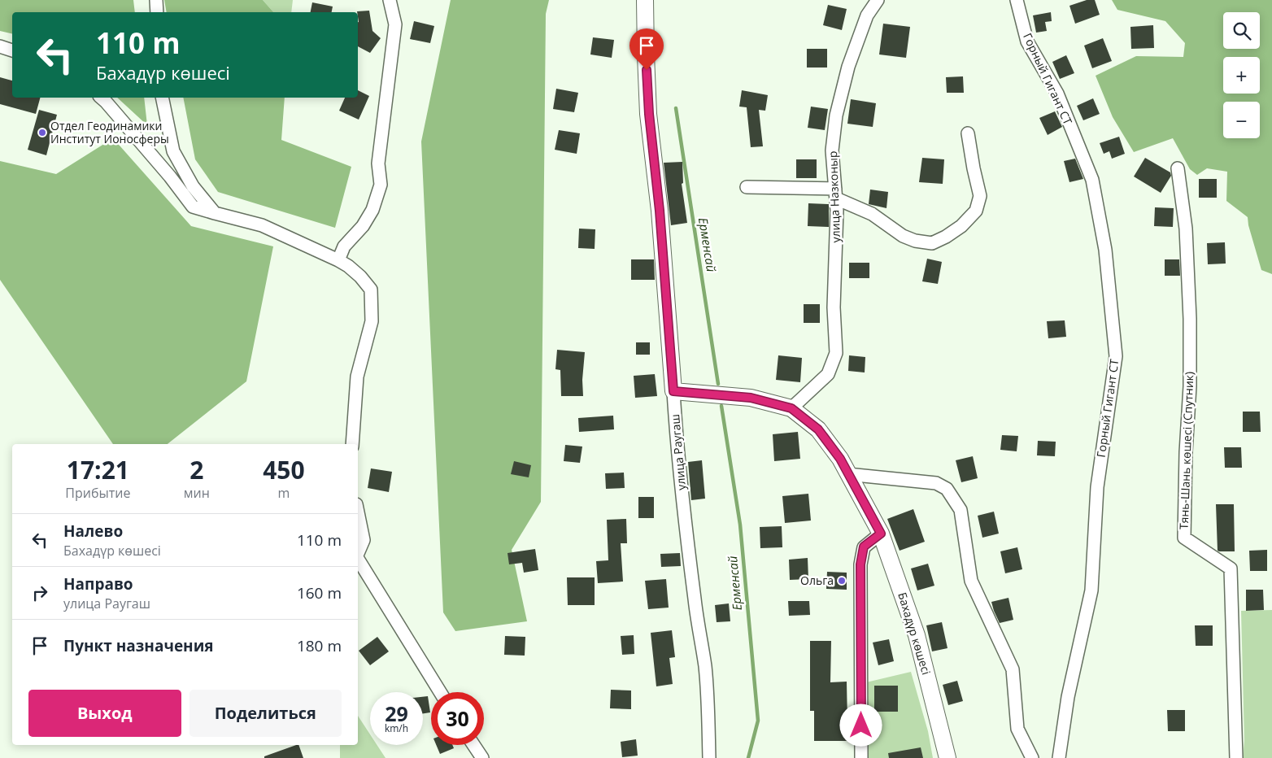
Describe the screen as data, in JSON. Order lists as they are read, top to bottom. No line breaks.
{"streets":{"street":["Горный Гигант СТ","улица Назконыр","Тянь-Шань көшесі (Спутник)","улица Раугаш","Бахадүр көшесі"]},"crossings":[["улица Назконыр","Бахадүр көшесі"],["улица Раугаш","Бахадүр көшесі"]],"water":["Ерменсай"],"places":["Отдел Геодинамики Институт Ионосферы","Ольга"],"page":{"map_buttons":["+","−"],"turn":["110 m","Бахадүр көшесі"],"eta":["17:21","Прибытие","2","мин","450","m"],"list":[{"name":"Налево","note":"Бахадүр көшесі","value":"110 m"},{"name":"Направо","note":"улица Раугаш","value":"160 m"},{"name":"Пункт назначения","value":"180 m"}],"buttons":["Выход","Поделиться"],"speed":"29 km/h","limit":"30"}}
